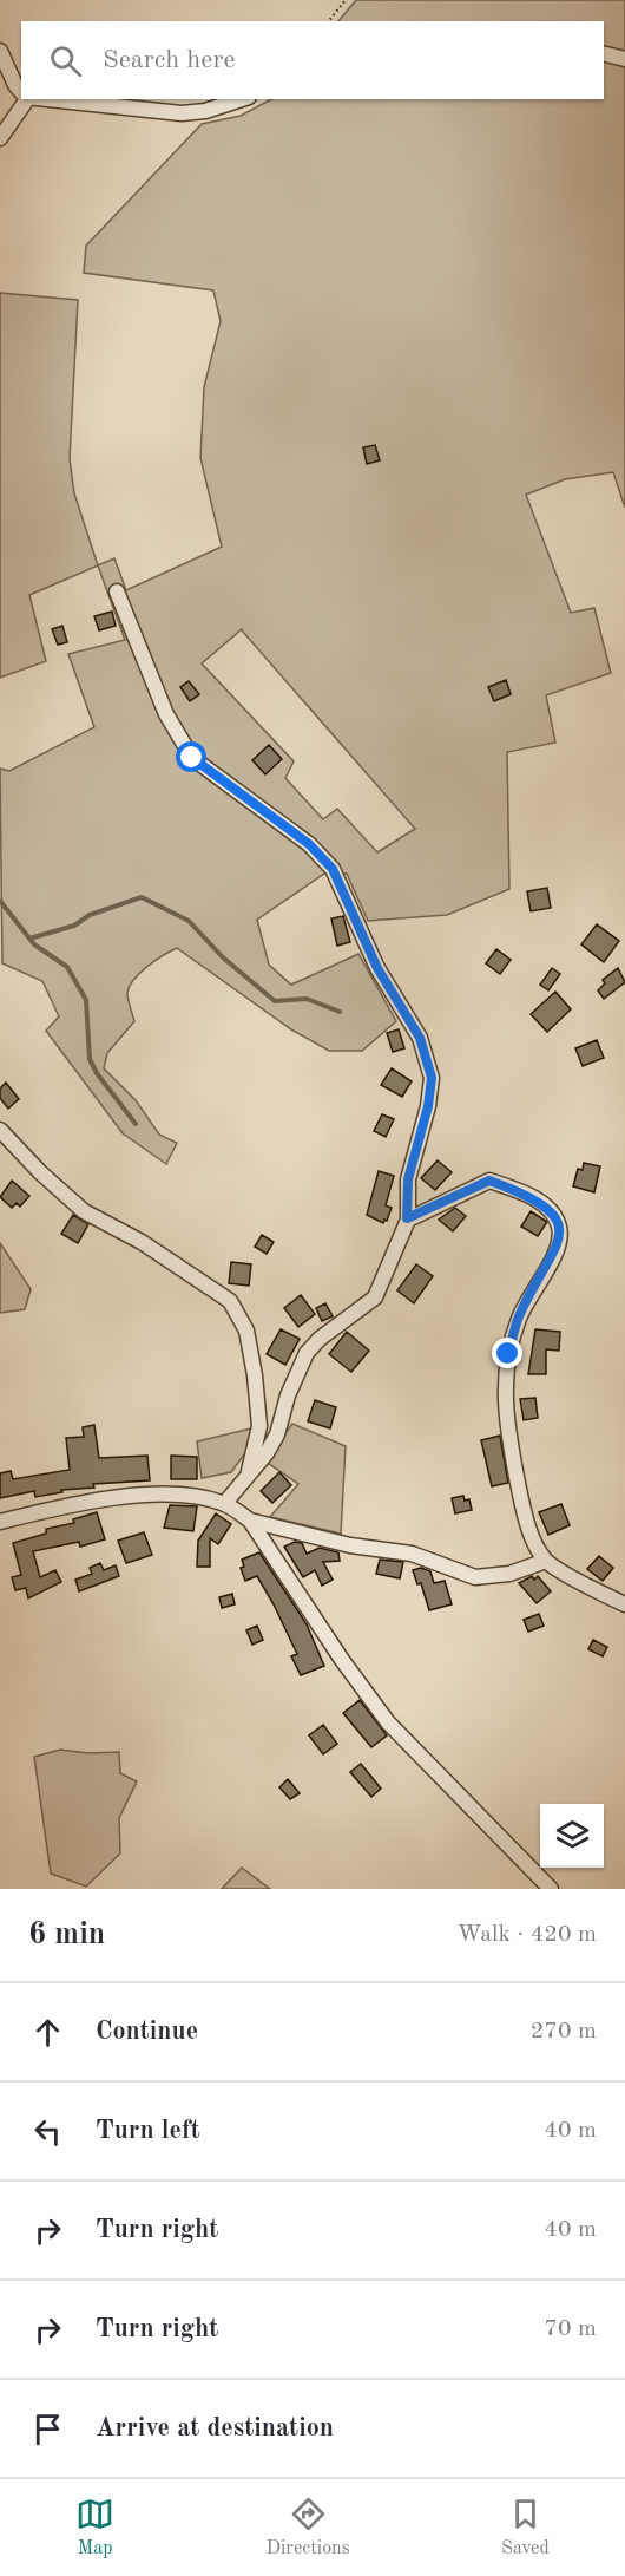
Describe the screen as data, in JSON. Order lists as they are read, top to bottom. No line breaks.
{"page":{"search":"Search here","heading":["6 min","Walk · 420 m"],"list":[["Continue","270 m"],["Turn left","40 m"],["Turn right","40 m"],["Turn right","70 m"],"Arrive at destination"],"nav":["Map","Directions","Saved"]}}
